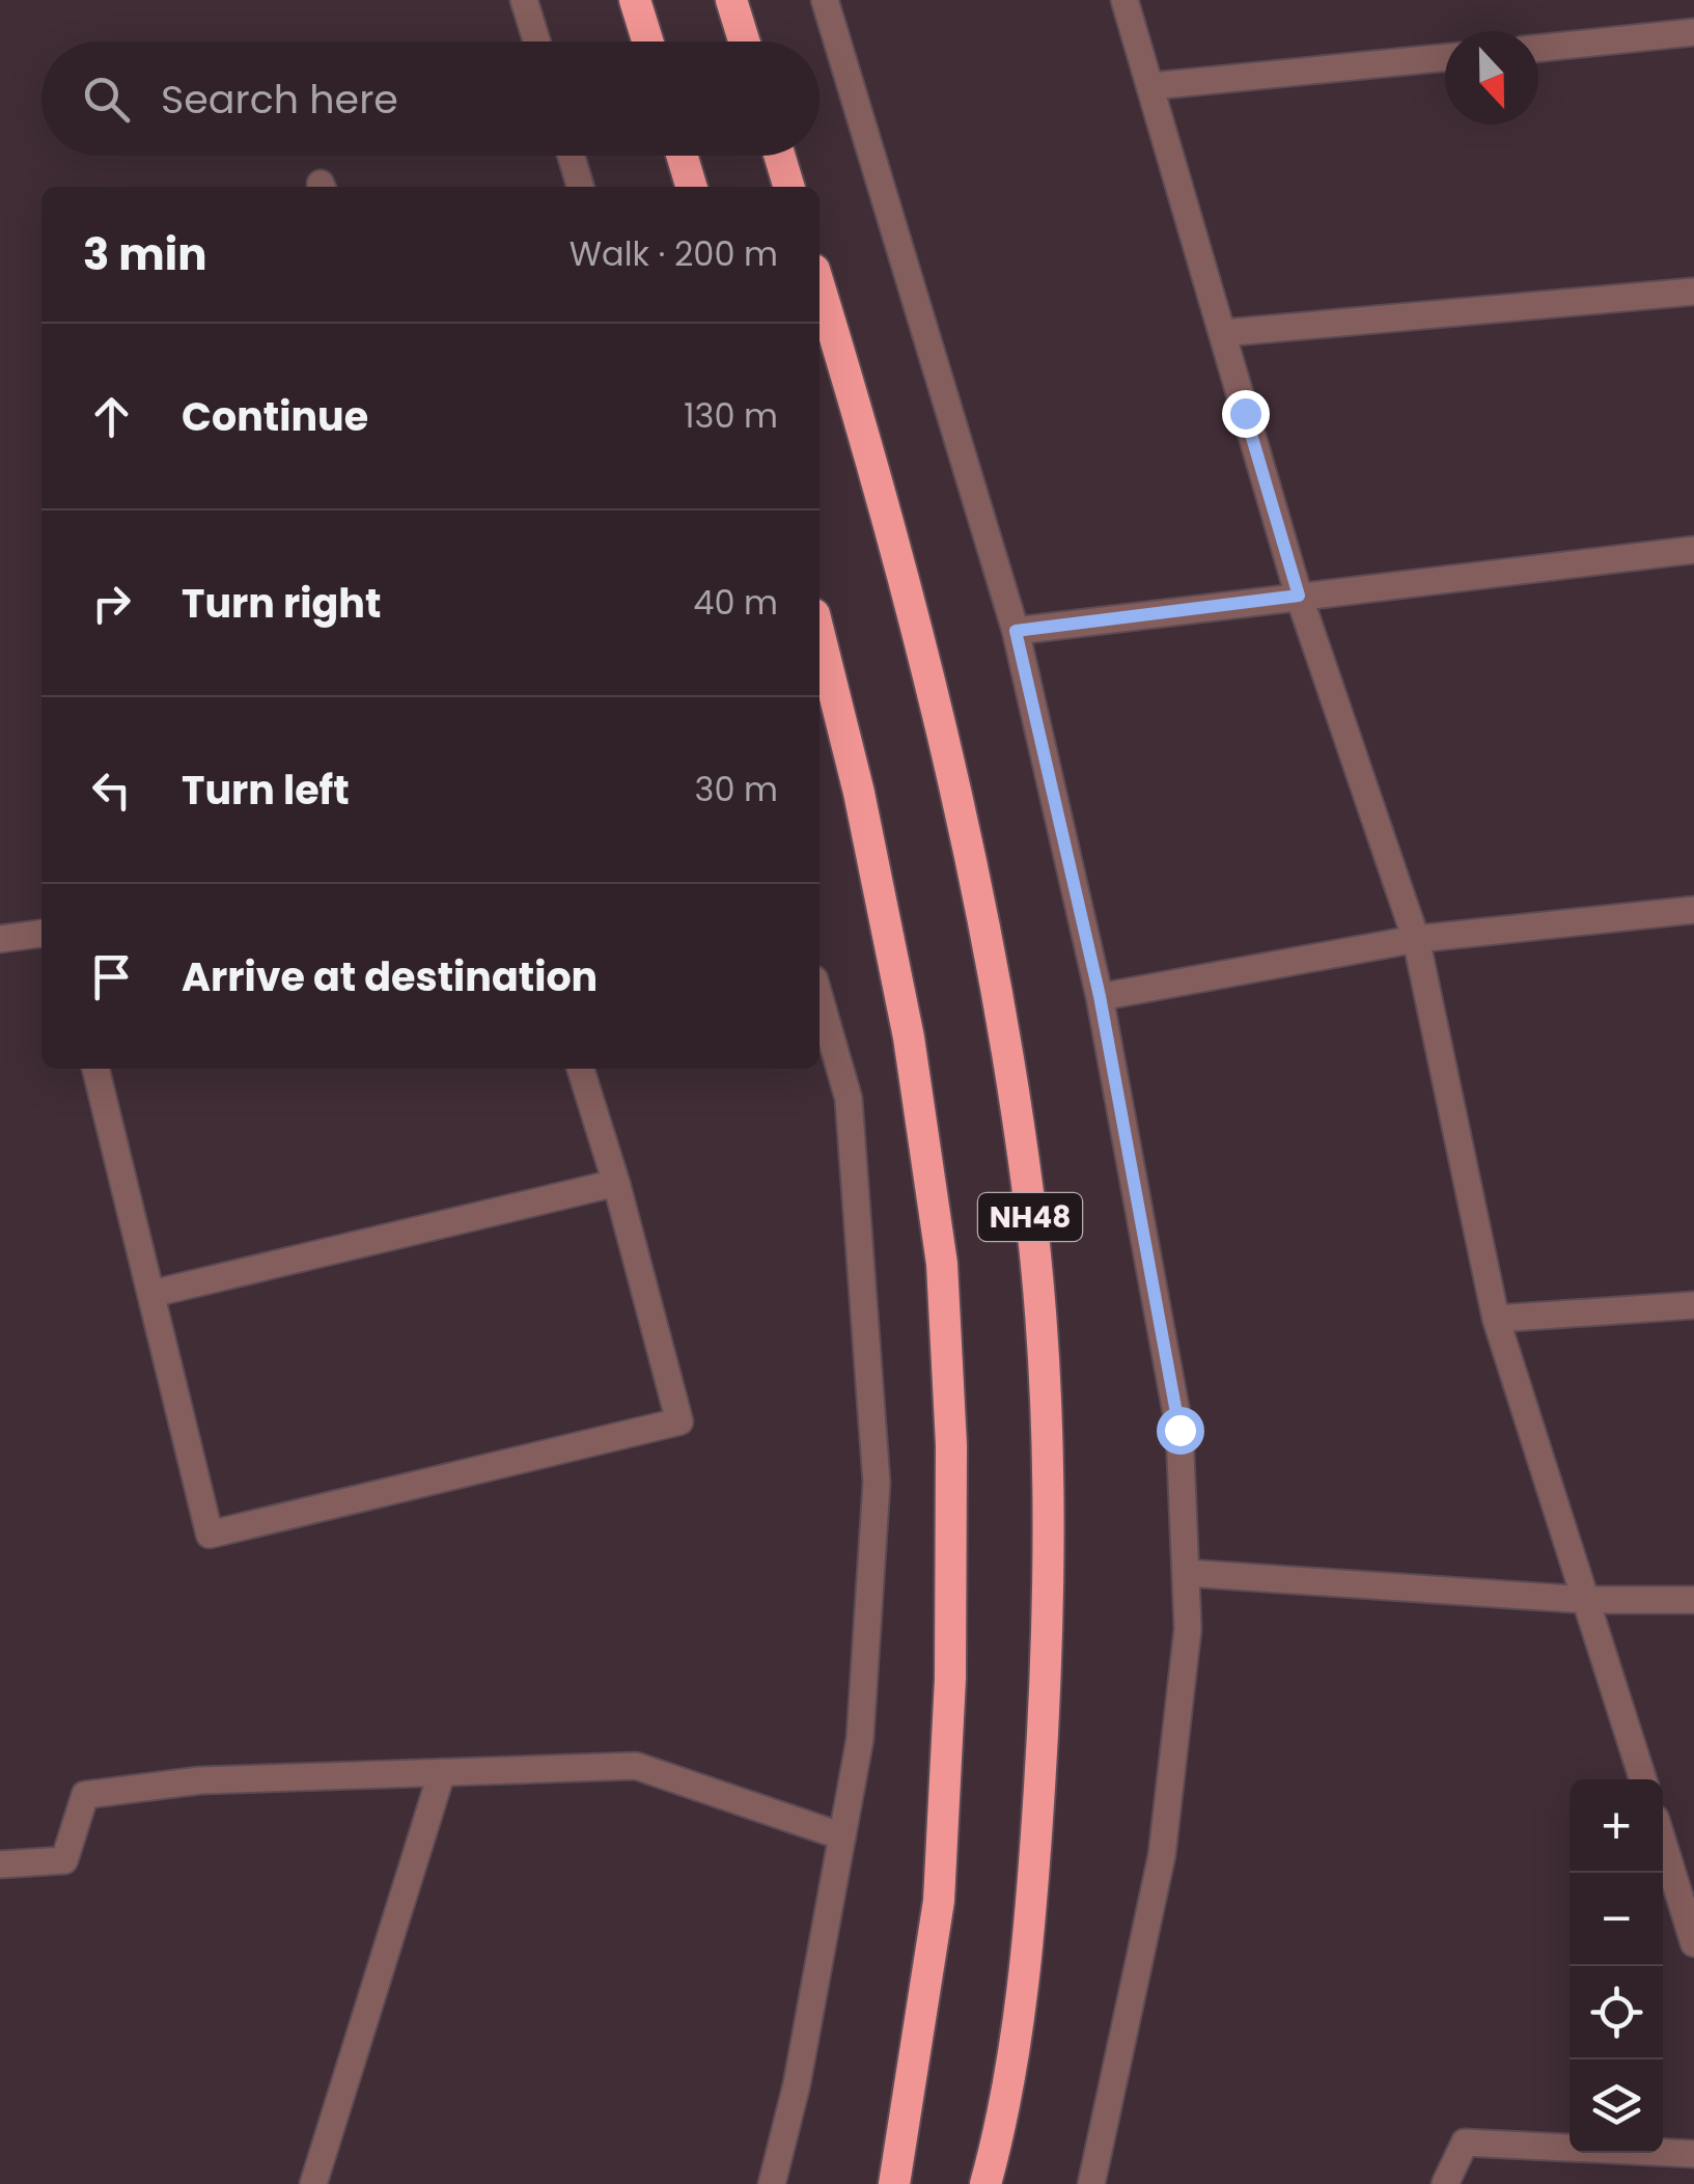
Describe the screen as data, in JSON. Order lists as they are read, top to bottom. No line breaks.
{"streets":{"highway":["NH48"]},"north":"bottom","page":{"search":"Search here","heading":["3 min","Walk · 200 m"],"list":[["Continue","130 m"],["Turn right","40 m"],["Turn left","30 m"],"Arrive at destination"],"map_buttons":["+","−"]}}
